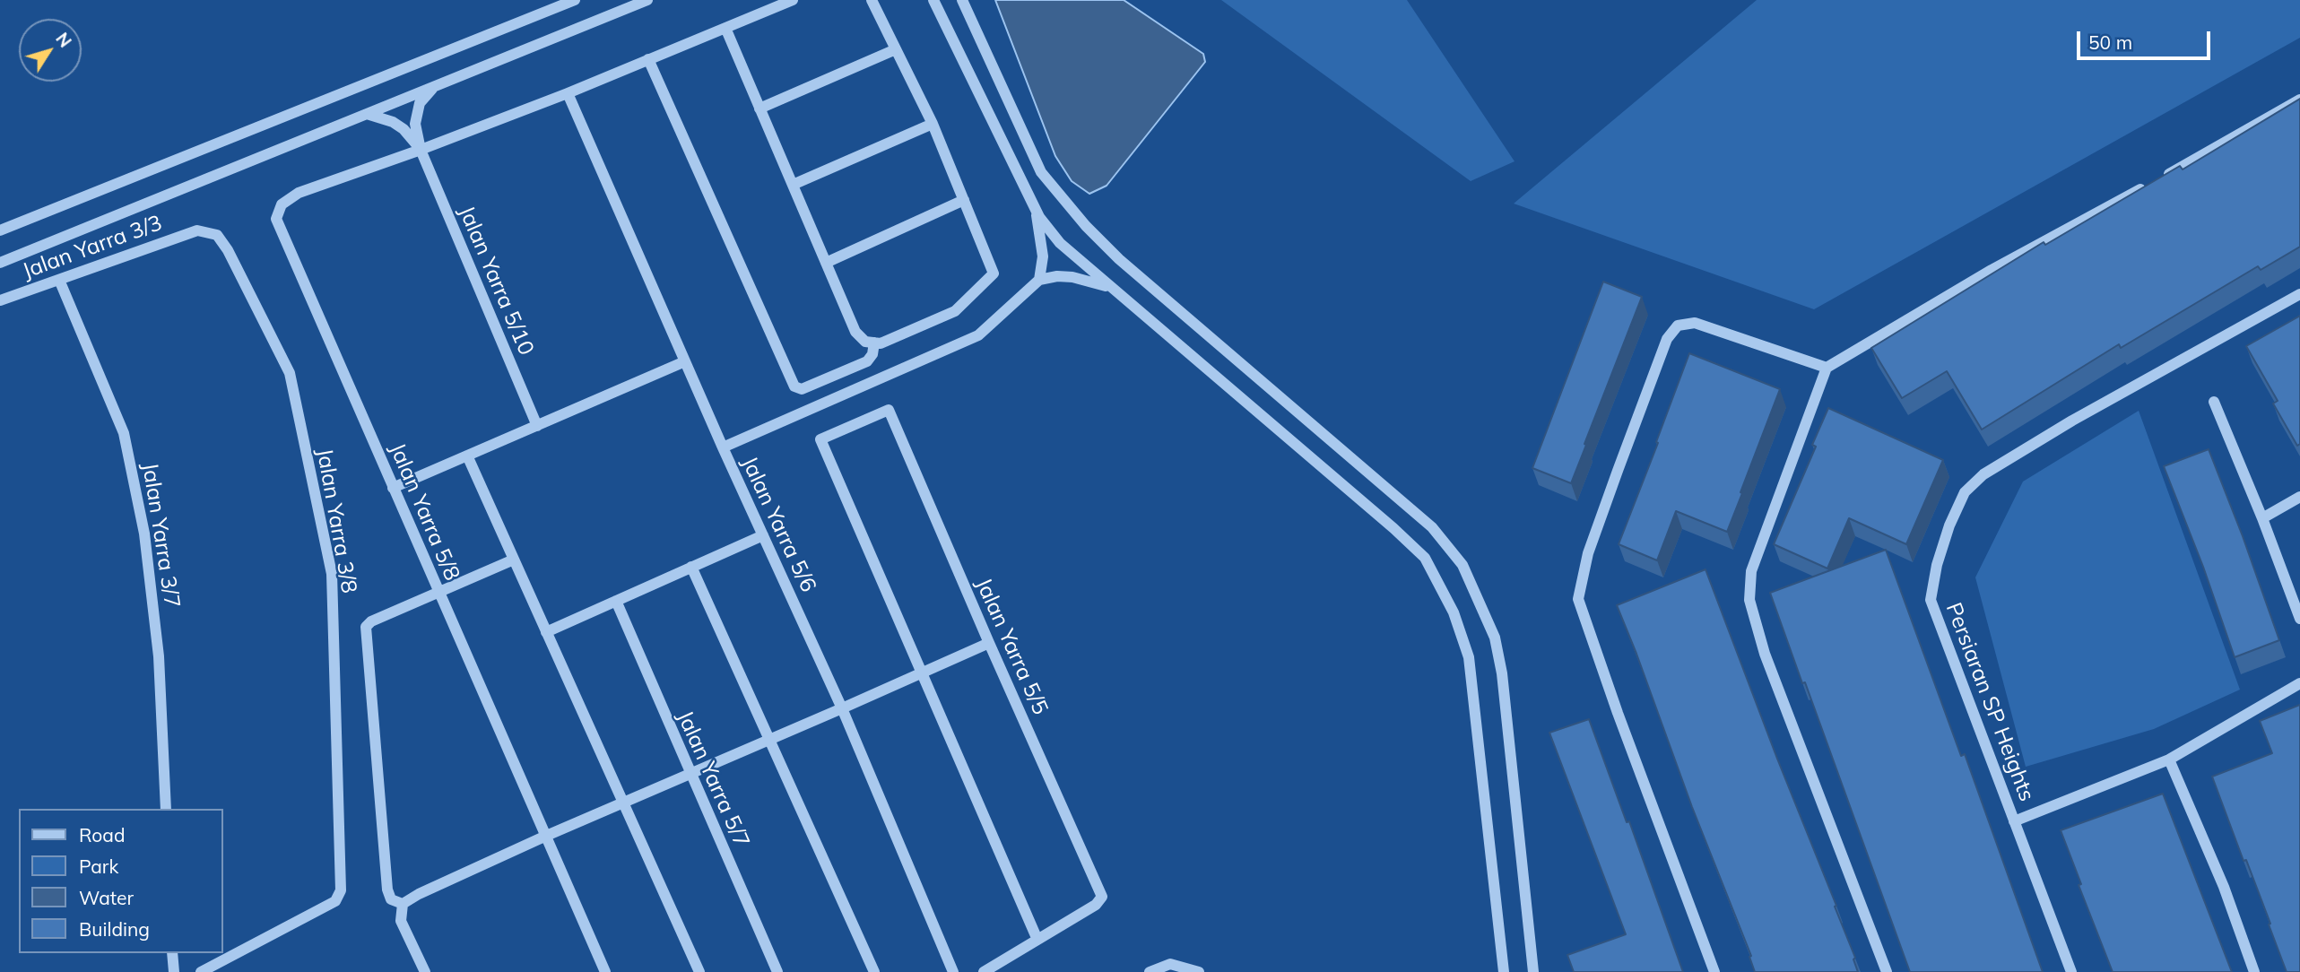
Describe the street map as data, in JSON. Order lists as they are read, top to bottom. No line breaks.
{"streets":{"street":["Jalan Yarra 3/3","Jalan Yarra 5/10","Jalan Yarra 5/8","Jalan Yarra 3/8","Jalan Yarra 5/6","Jalan Yarra 3/7","Jalan Yarra 5/5","Persiaran SP Heights","Jalan Yarra 5/7"]},"crossings":[["Jalan Yarra 3/3","Jalan Yarra 3/8"],["Jalan Yarra 3/3","Jalan Yarra 3/7"],["Jalan Yarra 5/10","Jalan Yarra 5/8"],["Jalan Yarra 5/8","Jalan Yarra 5/6"]],"legend":["Road","Park","Water","Building"],"scale_bar":"50 m","north":"top right"}
